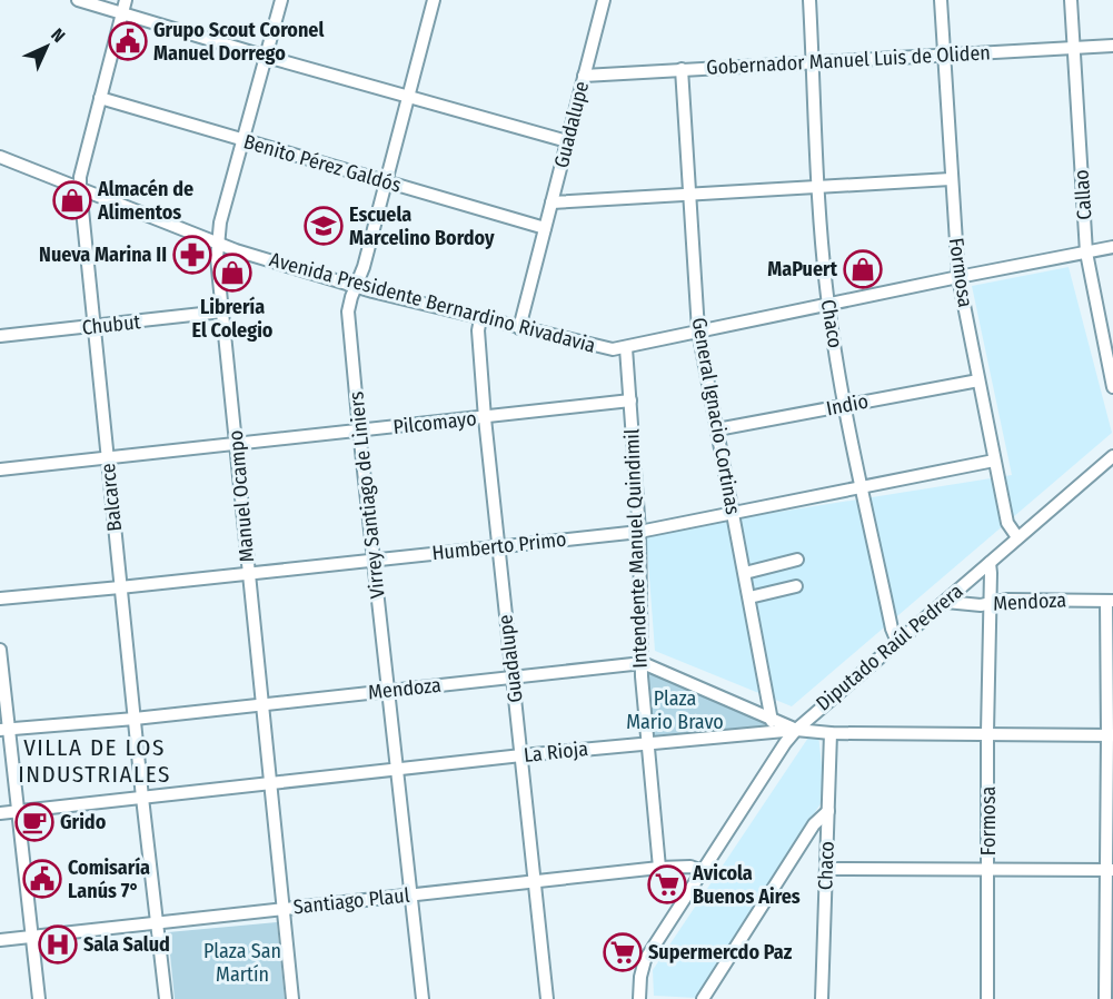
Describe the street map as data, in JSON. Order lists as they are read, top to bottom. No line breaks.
{"streets":{"street":["Gobernador Manuel Luis de Oliden","Guadalupe","Benito Pérez Galdós","Callao","Formosa","Avenida Presidente Bernardino Rivadavia","Chaco","Chubut","Indio","General Ignacio Cortinas","Pilcomayo","Virrey Santiago de Liniers","Manuel Ocampo","Balcarce","Humberto Primo","Intendente Manuel Quindimil","Mendoza","Diputado Raúl Pedrera","La Rioja","Santiago Plaul"]},"crossings":[["Gobernador Manuel Luis de Oliden","Guadalupe"],["Gobernador Manuel Luis de Oliden","Callao"],["Gobernador Manuel Luis de Oliden","Formosa"],["Gobernador Manuel Luis de Oliden","Chaco"],["Gobernador Manuel Luis de Oliden","General Ignacio Cortinas"],["Guadalupe","Benito Pérez Galdós"],["Guadalupe","Avenida Presidente Bernardino Rivadavia"],["Guadalupe","Pilcomayo"],["Guadalupe","Humberto Primo"],["Guadalupe","Mendoza"],["Guadalupe","La Rioja"],["Guadalupe","Santiago Plaul"],["Benito Pérez Galdós","Virrey Santiago de Liniers"],["Benito Pérez Galdós","Manuel Ocampo"],["Benito Pérez Galdós","Balcarce"],["Callao","Avenida Presidente Bernardino Rivadavia"],["Formosa","Avenida Presidente Bernardino Rivadavia"],["Formosa","Indio"],["Formosa","Humberto Primo"],["Formosa","Mendoza"],["Formosa","Diputado Raúl Pedrera"],["Formosa","La Rioja"],["Avenida Presidente Bernardino Rivadavia","Chaco"],["Avenida Presidente Bernardino Rivadavia","General Ignacio Cortinas"],["Avenida Presidente Bernardino Rivadavia","Virrey Santiago de Liniers"],["Avenida Presidente Bernardino Rivadavia","Manuel Ocampo"],["Avenida Presidente Bernardino Rivadavia","Balcarce"],["Avenida Presidente Bernardino Rivadavia","Intendente Manuel Quindimil"],["Chaco","Indio"],["Chaco","Humberto Primo"],["Chaco","Diputado Raúl Pedrera"],["Chaco","La Rioja"],["Chubut","Manuel Ocampo"],["Chubut","Balcarce"],["Indio","General Ignacio Cortinas"],["General Ignacio Cortinas","Humberto Primo"],["Pilcomayo","Virrey Santiago de Liniers"],["Pilcomayo","Manuel Ocampo"],["Pilcomayo","Balcarce"],["Pilcomayo","Intendente Manuel Quindimil"],["Virrey Santiago de Liniers","Humberto Primo"],["Virrey Santiago de Liniers","Mendoza"],["Virrey Santiago de Liniers","La Rioja"],["Virrey Santiago de Liniers","Santiago Plaul"],["Manuel Ocampo","Humberto Primo"],["Manuel Ocampo","Mendoza"],["Manuel Ocampo","La Rioja"],["Manuel Ocampo","Santiago Plaul"],["Balcarce","Humberto Primo"],["Balcarce","Mendoza"],["Balcarce","La Rioja"],["Balcarce","Santiago Plaul"],["Humberto Primo","Intendente Manuel Quindimil"],["Intendente Manuel Quindimil","Mendoza"],["Intendente Manuel Quindimil","La Rioja"],["Intendente Manuel Quindimil","Santiago Plaul"],["Mendoza","Diputado Raúl Pedrera"],["Diputado Raúl Pedrera","La Rioja"],["Diputado Raúl Pedrera","Santiago Plaul"]],"districts":["VILLA DE LOS INDUSTRIALES"],"parks":["Plaza Mario Bravo","Plaza San Martín"],"places":{"public building":["Grupo Scout Coronel Manuel Dorrego","Comisaría Lanús 7°"],"shop":["Almacén de Alimentos","MaPuert","Librería El Colegio"],"school or university":["Escuela Marcelino Bordoy"],"pharmacy":["Nueva Marina II"],"cafe":["Grido"],"supermarket":["Avicola Buenos Aires","Supermercdo Paz"],"hospital":["Sala Salud"]},"north":"top right"}
